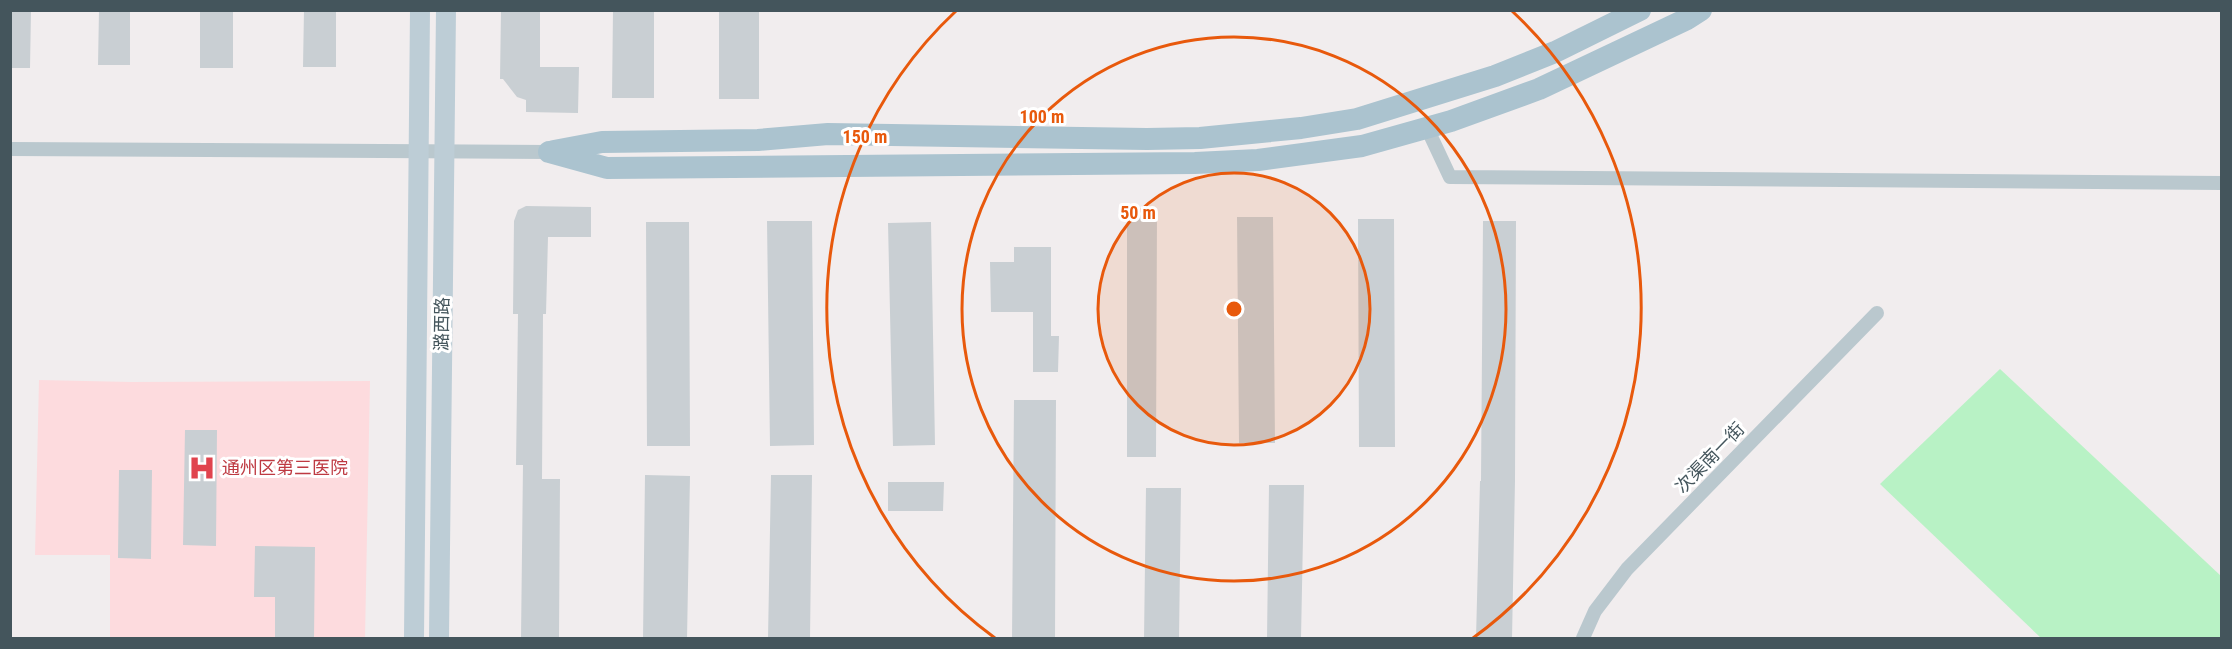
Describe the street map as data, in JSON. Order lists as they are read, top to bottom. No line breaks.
{"streets":{"main road":["潞西路"],"street":["次渠南一街"]},"places":{"hospital":["通州区第三医院"]},"rings":["100 m","150 m","50 m"]}
